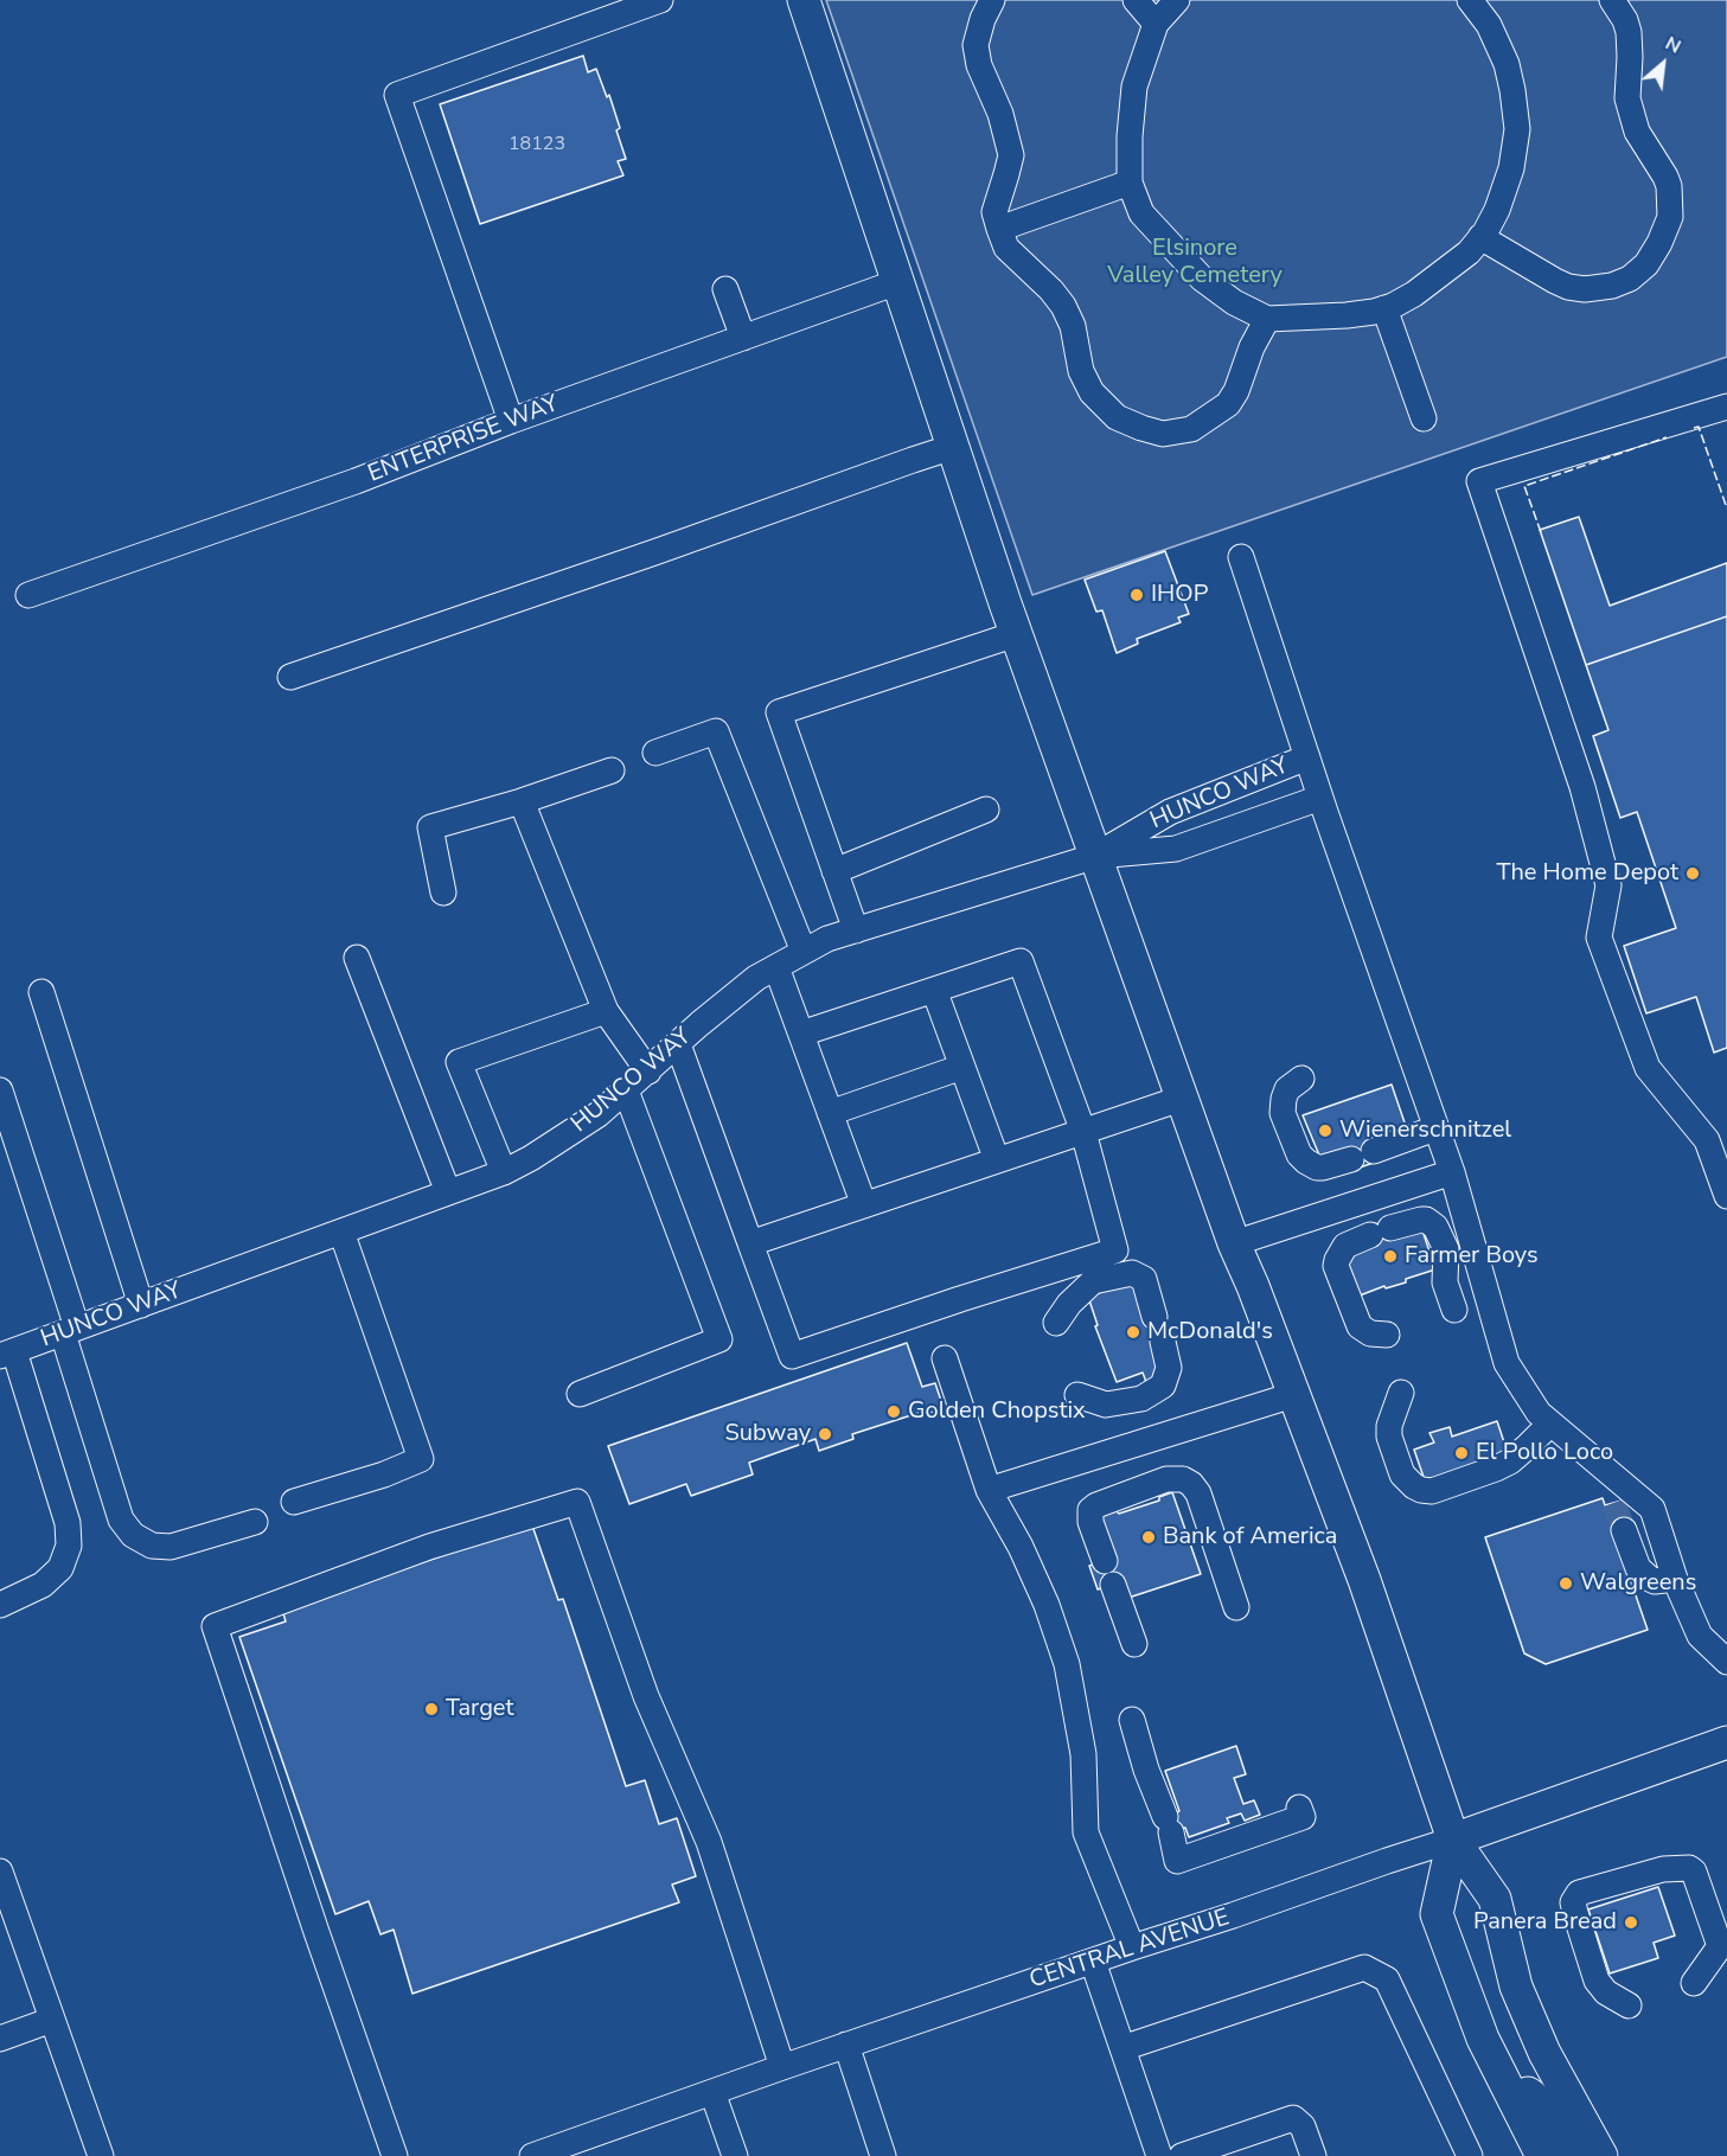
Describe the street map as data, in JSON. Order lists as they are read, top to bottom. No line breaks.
{"streets":{"main road":["CENTRAL AVENUE"],"street":["ENTERPRISE WAY","HUNCO WAY"]},"parks":["Elsinore Valley Cemetery"],"places":["IHOP","The Home Depot","Wienerschnitzel","Farmer Boys","McDonald's","Golden Chopstix","Subway","El Pollo Loco","Bank of America","Walgreens","Target","Panera Bread"],"house_numbers":["18123"],"north":"top right"}
